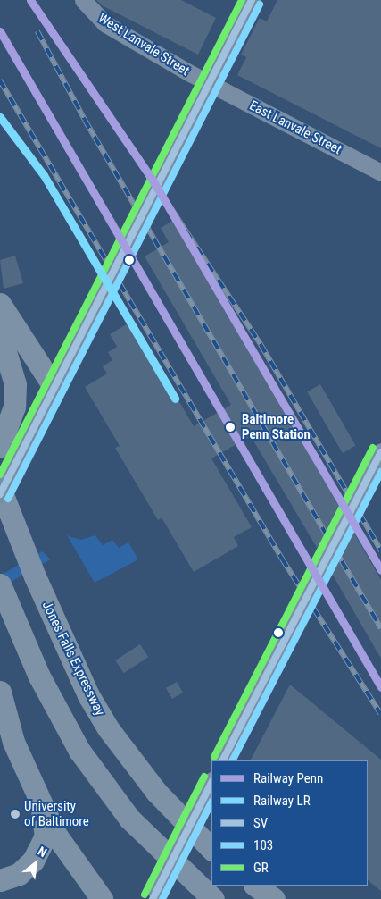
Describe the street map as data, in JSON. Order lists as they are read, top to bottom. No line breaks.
{"streets":{"highway":["Jones Falls Expressway"],"main road":["West Lanvale Street","East Lanvale Street"]},"crossings":[["West Lanvale Street","East Lanvale Street"]],"places":["Baltimore Penn Station","University of Baltimore"],"lines":["rail line Penn","transit line SV","transit line GR","transit line 103","rail line LR"],"legend":["Railway Penn","Railway LR","SV","103","GR"],"north":"top right"}
